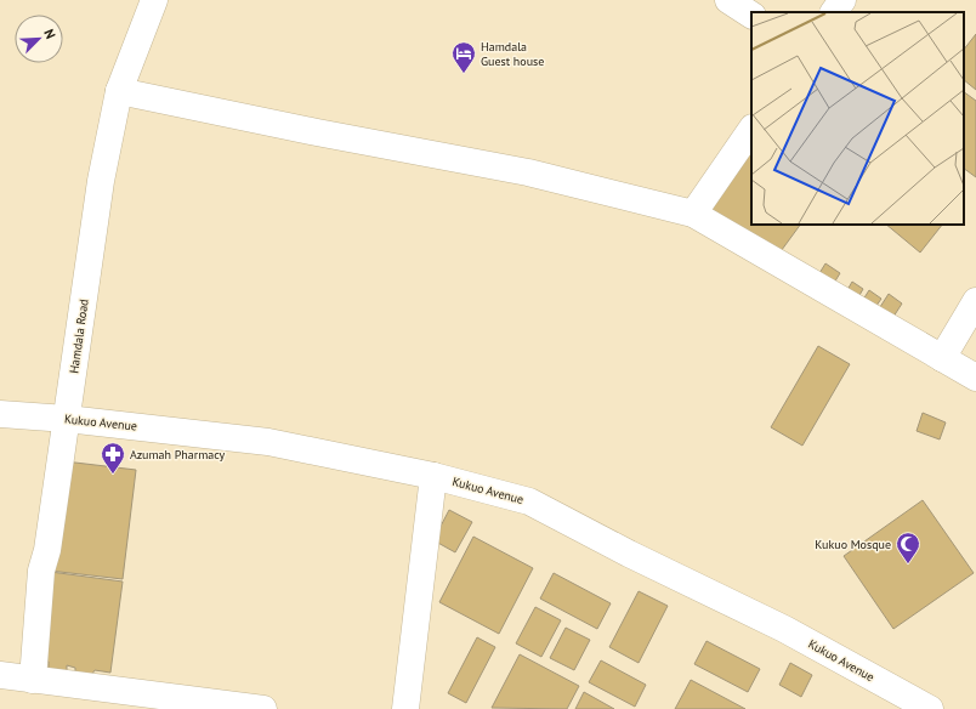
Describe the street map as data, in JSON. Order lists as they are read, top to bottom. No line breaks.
{"streets":{"street":["Hamdala Road","Kukuo Avenue"]},"crossings":[["Hamdala Road","Kukuo Avenue"]],"places":{"hotel":["Hamdala Guest house"],"pharmacy":["Azumah Pharmacy"],"mosque":["Kukuo Mosque"]},"north":"top right"}
